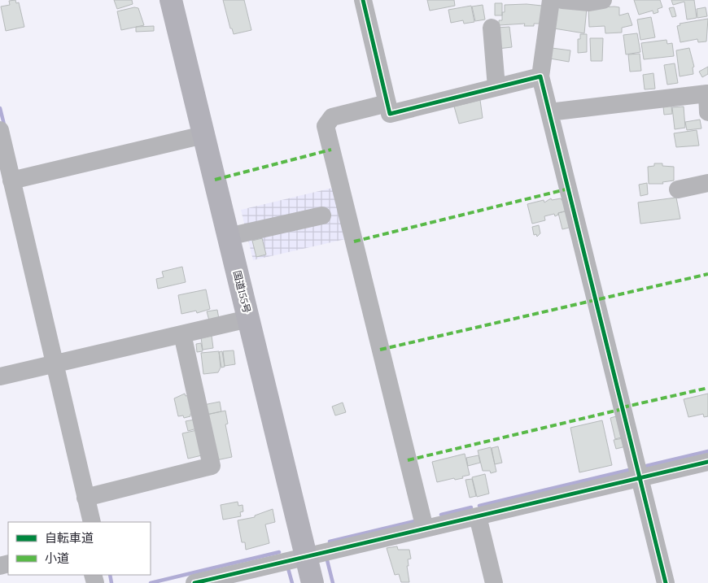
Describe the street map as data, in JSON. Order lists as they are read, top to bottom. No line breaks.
{"streets":{"highway":["国道155号"]},"legend":["自転車道","小道"]}
